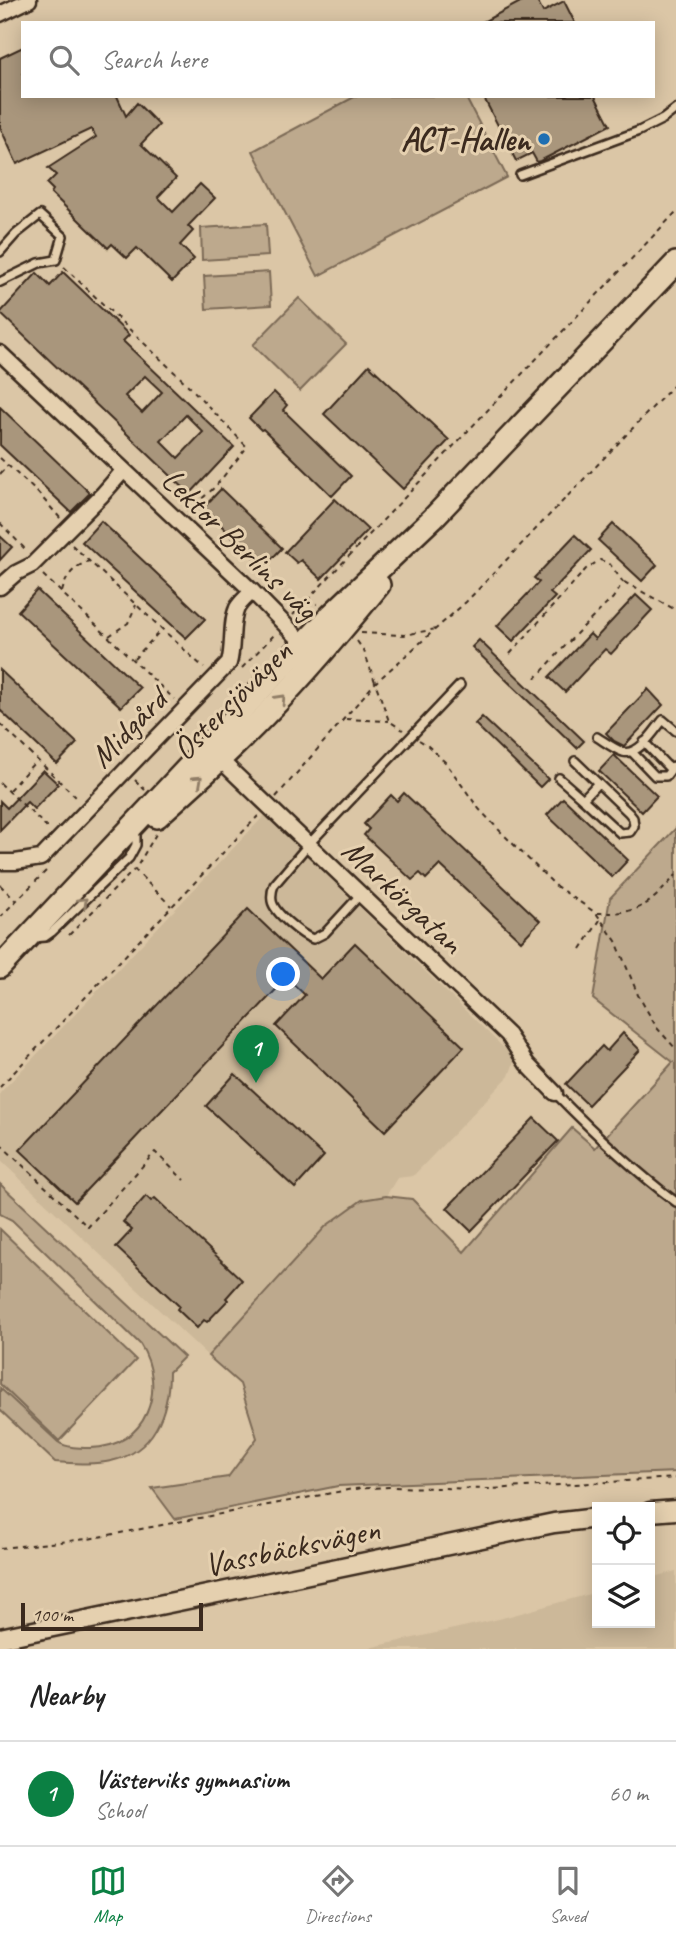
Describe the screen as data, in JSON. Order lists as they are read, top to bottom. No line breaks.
{"streets":{"main road":["Östersjövägen"],"street":["Lektor Berlins väg","Midgård","Markörgatan","Vassbäcksvägen"]},"crossings":[["Lektor Berlins väg","Östersjövägen"],["Lektor Berlins väg","Midgård"],["Östersjövägen","Markörgatan"]],"places":["ACT-Hallen"],"scale_bar":"100 m","page":{"search":"Search here","pins":"1","scale":"100 m","heading":"Nearby","list":[{"mark":"1","name":"Västerviks gymnasium","note":"School","value":"60 m"}],"nav":["Map","Directions","Saved"]}}
